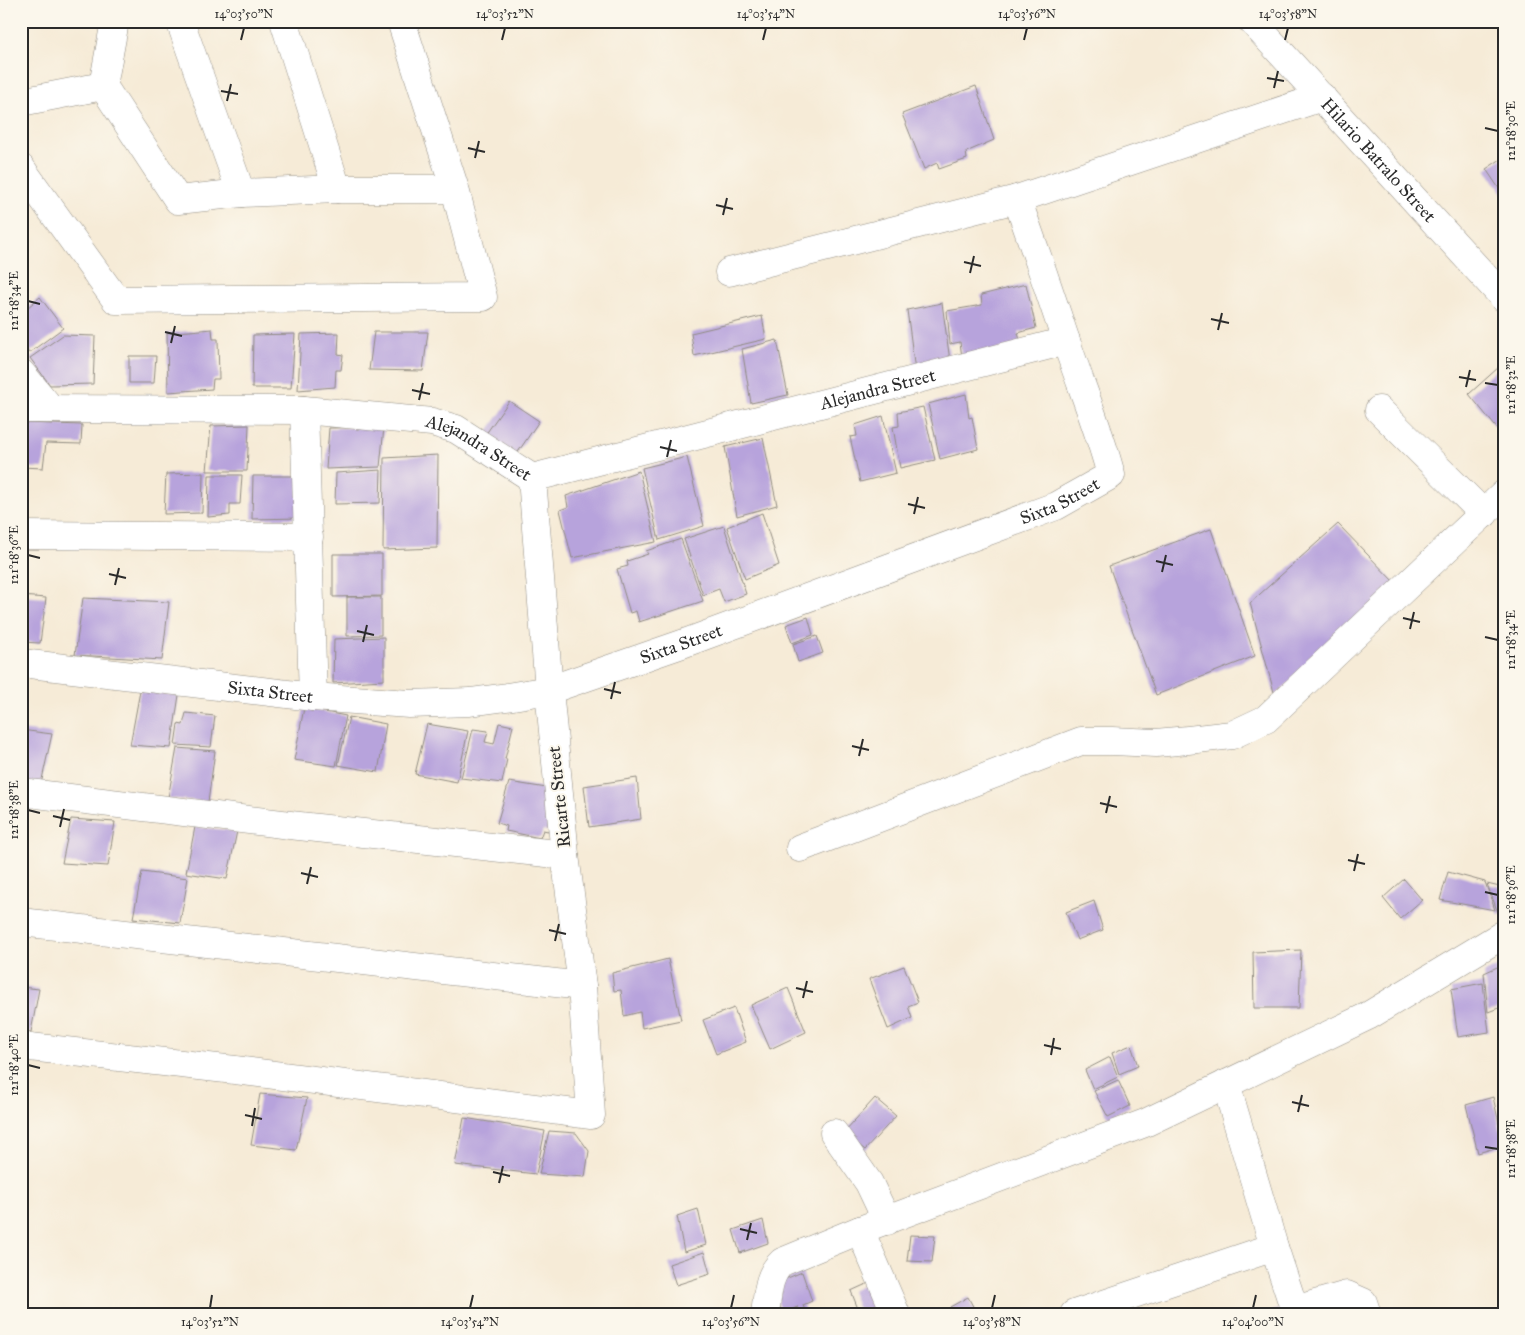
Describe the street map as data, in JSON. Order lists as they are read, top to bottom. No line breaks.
{"streets":{"street":["Hilario Batralo Street","Alejandra Street","Sixta Street","Ricarte Street"]},"crossings":[["Alejandra Street","Sixta Street"],["Alejandra Street","Ricarte Street"],["Sixta Street","Ricarte Street"]],"coordinates":["14°03'50\"N","14°03'52\"N","14°03'54\"N","14°03'56\"N","14°03'58\"N","121°18'30\"E","121°18'34\"E","121°18'32\"E","121°18'36\"E","121°18'38\"E","121°18'40\"E","14°04'00\"N"]}
